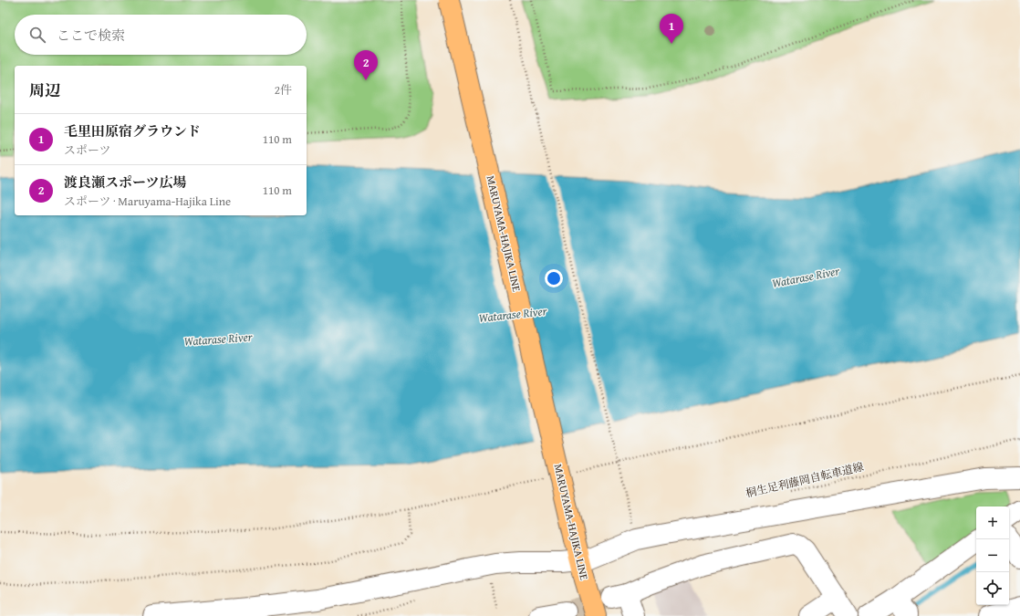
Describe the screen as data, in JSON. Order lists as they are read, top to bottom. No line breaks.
{"streets":{"main road":["MARUYAMA-HAJIKA LINE"],"path":["桐生足利藤岡自転車道線"]},"water":["Watarase River"],"page":{"pins":["1","2"],"search":"ここで検索","heading":["周辺","2件"],"list":[{"mark":"1","name":"毛里田原宿グラウンド","note":"スポーツ","value":"110 m"},{"mark":"2","name":"渡良瀬スポーツ広場","note":"スポーツ · Maruyama-Hajika Line","value":"110 m"}],"map_buttons":["+","−"]}}
